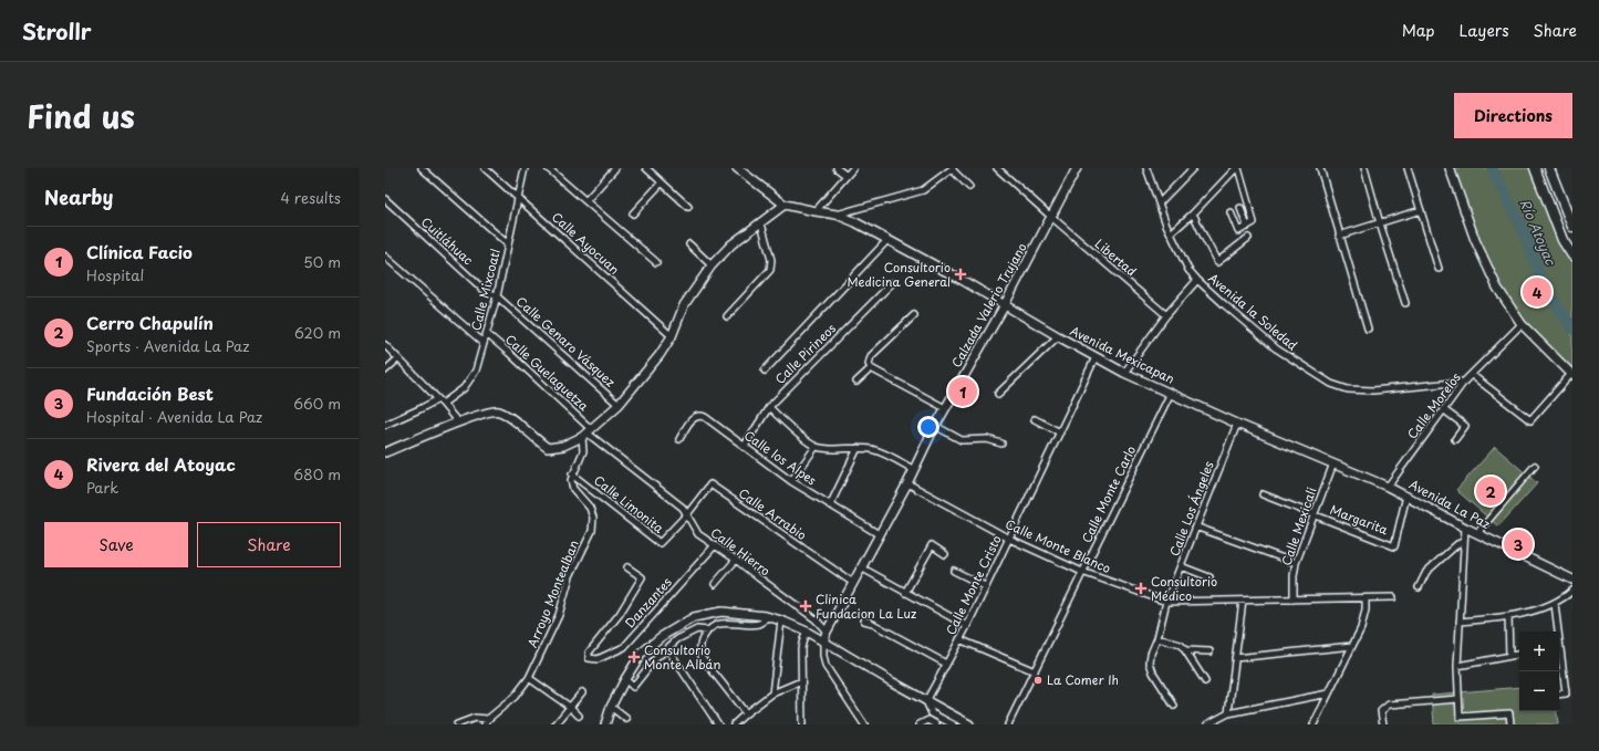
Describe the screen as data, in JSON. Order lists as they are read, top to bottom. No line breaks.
{"streets":{"street":["Cuitláhuac","Calle Ayocuan","Libertad","Calle Mixcoatl","Calzada Valerio Trujano","Avenida la Soledad","Calle Genaro Vásquez","Calle Pirineos","Avenida Mexicapan","Calle Guelaguetza","Calle Morelos","Calle los Alpes","Calle Monte Carlo","Calle Limonita","Avenida La Paz","Calle Los Ángeles","Calle Arrabio","Margarita","Calle Mexicali","Calle Monte Blanco","Calle Hierro","Calle Monte Cristo","Arroyo Montealban","Danzantes"]},"crossings":[["Cuitláhuac","Calle Mixcoatl"],["Cuitláhuac","Calle Genaro Vásquez"],["Calle Ayocuan","Calle Mixcoatl"],["Libertad","Calzada Valerio Trujano"],["Calle Mixcoatl","Calle Genaro Vásquez"],["Calle Mixcoatl","Calle Guelaguetza"],["Calzada Valerio Trujano","Avenida Mexicapan"],["Calzada Valerio Trujano","Calle los Alpes"],["Calzada Valerio Trujano","Calle Arrabio"],["Calzada Valerio Trujano","Calle Monte Blanco"],["Calzada Valerio Trujano","Calle Hierro"],["Avenida la Soledad","Calle Morelos"],["Calle Pirineos","Calle los Alpes"],["Avenida Mexicapan","Calle Morelos"],["Avenida Mexicapan","Calle Monte Carlo"],["Avenida Mexicapan","Avenida La Paz"],["Avenida Mexicapan","Calle Los Ángeles"],["Avenida Mexicapan","Calle Mexicali"],["Avenida Mexicapan","Calle Monte Cristo"],["Calle Guelaguetza","Calle Hierro"],["Calle Morelos","Avenida La Paz"],["Calle Monte Carlo","Calle Monte Blanco"],["Calle Limonita","Calle Arrabio"],["Calle Limonita","Calle Hierro"],["Calle Limonita","Arroyo Montealban"],["Avenida La Paz","Margarita"],["Calle Los Ángeles","Calle Monte Blanco"],["Calle Arrabio","Calle Hierro"],["Margarita","Calle Mexicali"],["Calle Mexicali","Calle Monte Blanco"],["Calle Monte Blanco","Calle Monte Cristo"],["Calle Hierro","Danzantes"]],"water":["Río Atoyac"],"places":{"health":["Consultorio Medicina General","Consultorio Médico","Clinica Fundacion La Luz","Consultorio Monte Albán"],"other":["La Comer Ih"]},"page":{"header":"Strollr","nav":["Map","Layers","Share"],"title":"Find us","buttons":["Directions",["Save","Share"]],"heading":["Nearby","4 results"],"list":[{"mark":"1","name":"Clínica Facio","note":"Hospital","value":"50 m"},{"mark":"2","name":"Cerro Chapulín","note":"Sports · Avenida La Paz","value":"620 m"},{"mark":"3","name":"Fundación Best","note":"Hospital · Avenida La Paz","value":"660 m"},{"mark":"4","name":"Rivera del Atoyac","note":"Park","value":"680 m"}],"pins":["4","1","2","3"],"map_buttons":["+","−"]}}
